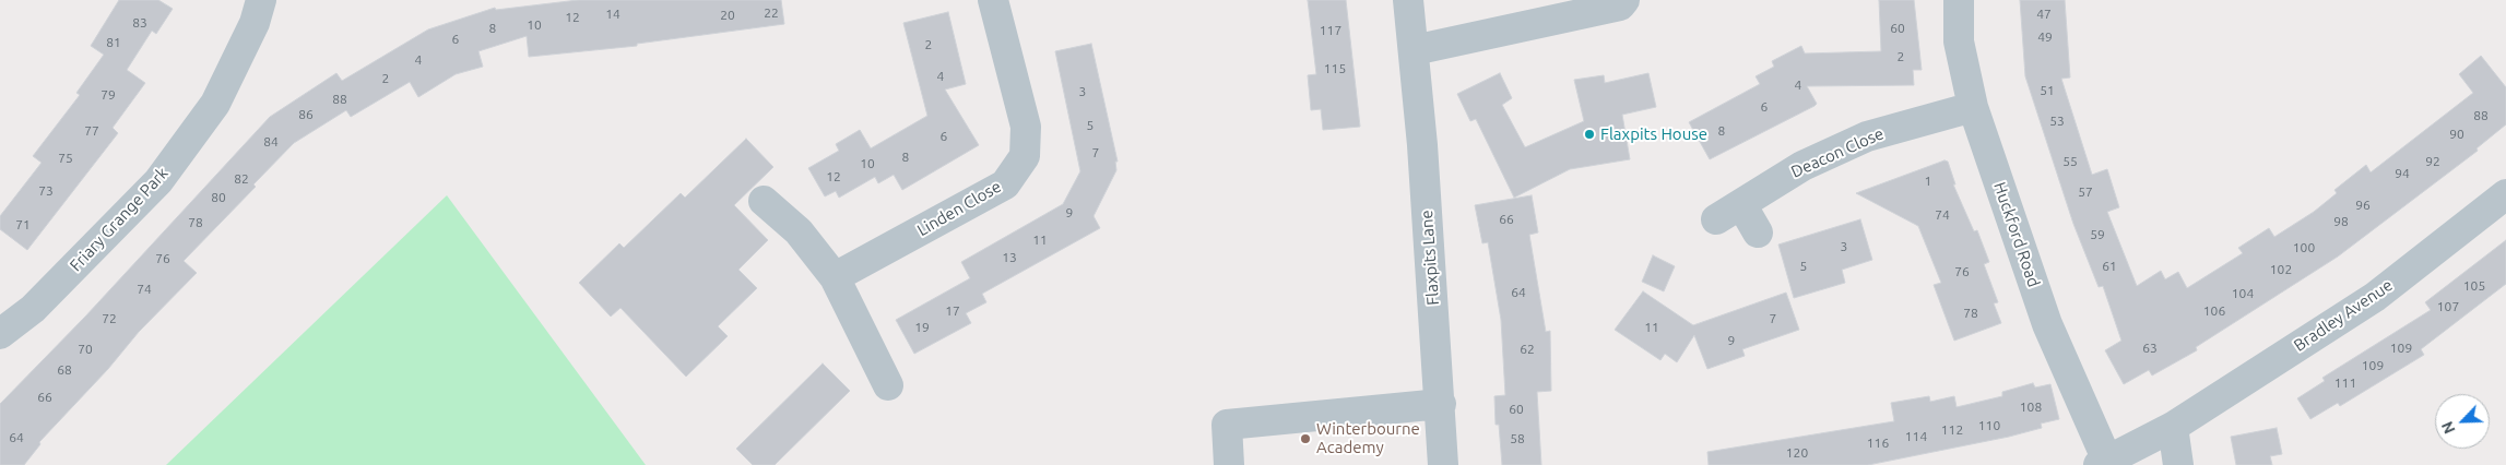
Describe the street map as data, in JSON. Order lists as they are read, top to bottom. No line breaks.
{"streets":{"street":["Deacon Close","Linden Close","Friary Grange Park","Huckford Road","Flaxpits Lane","Bradley Avenue"]},"crossings":[["Deacon Close","Huckford Road"],["Huckford Road","Bradley Avenue"]],"places":["Flaxpits House","Winterbourne Academy"],"house_numbers":["22","14","47","20","12","83","10","8","60","117","49","6","81","2","2","4","115","4","2","4","51","3","79","88","6","86","88","53","5","77","8","90","6","84","7","8","75","55","92","10","94","12","82","1","73","57","80","96","9","74","66","98","78","71","59","11","3","100","13","76","5","61","102","76","105","74","64","104","107","17","106","78","72","7","19","11","9","63","109","70","62","109","68","111","66","108","60","110","112","114","64","58","116","120"],"north":"bottom left"}
